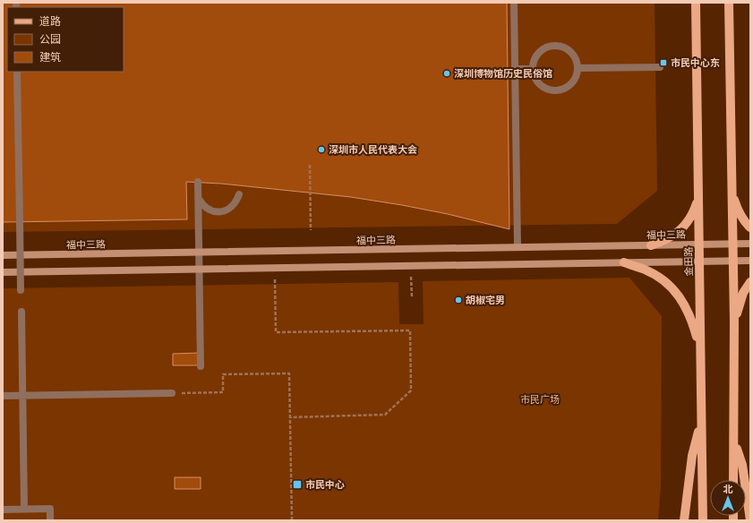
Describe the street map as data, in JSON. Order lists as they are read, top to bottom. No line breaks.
{"streets":{"main road":["金田路"],"street":["福中三路"]},"crossings":[["福中三路","金田路"]],"parks":["市民广场"],"places":{"transit":["市民中心东","市民中心"],"other":["深圳博物馆历史民俗馆","深圳市人民代表大会","胡椒宅男"]},"legend":["道路","公园","建筑"],"north":"top"}
